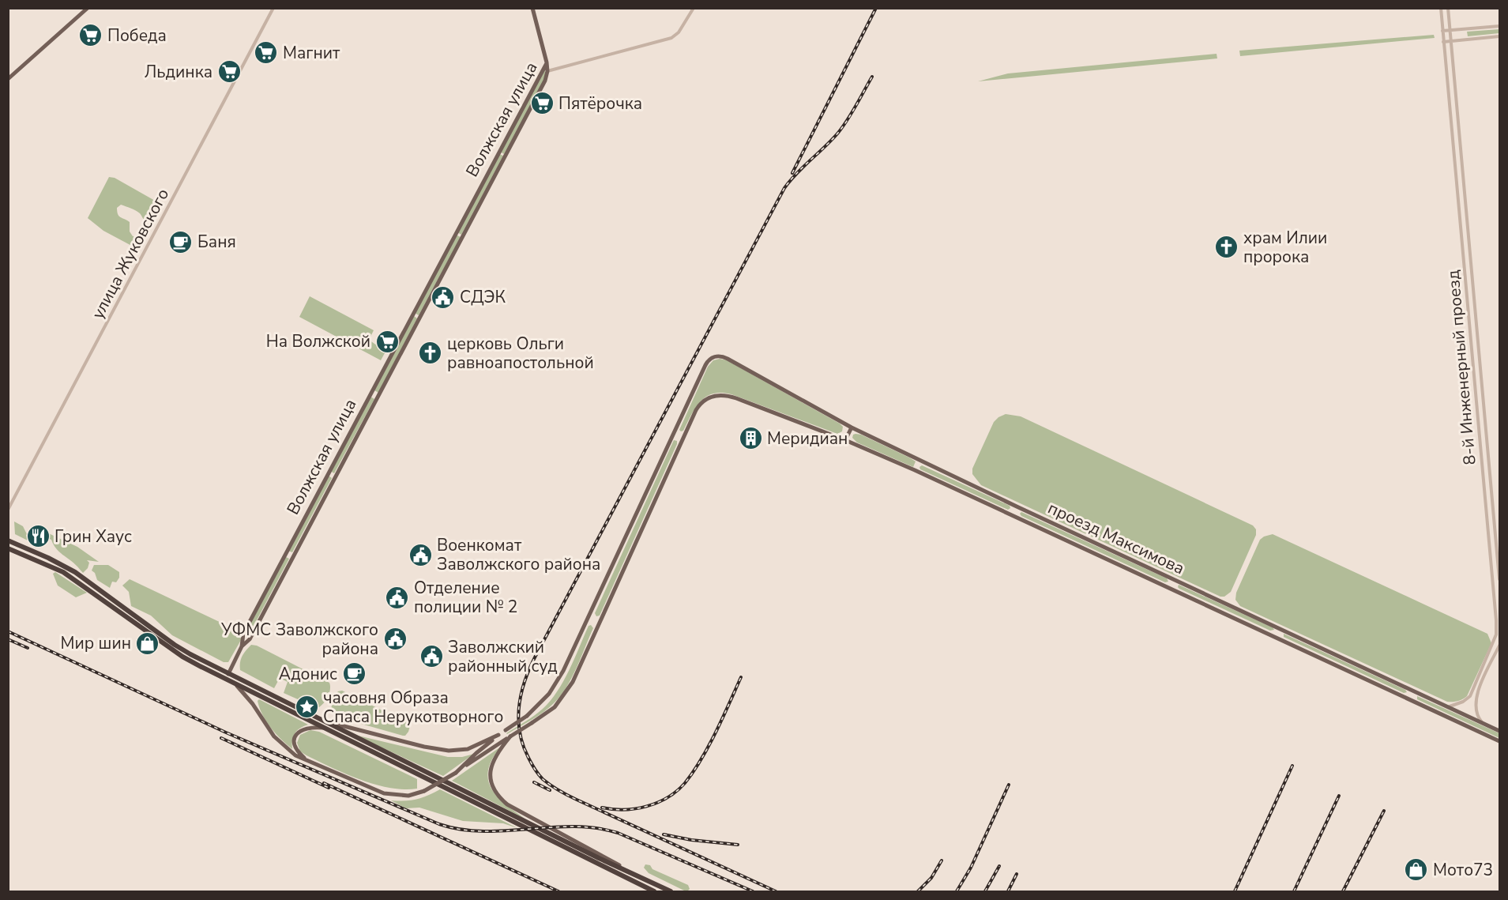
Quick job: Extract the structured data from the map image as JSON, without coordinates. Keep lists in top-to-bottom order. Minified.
{"streets":{"main road":["Волжская улица","проезд Максимова"],"street":["улица Жуковского","8-й Инженерный проезд"]},"crossings":[["8-й Инженерный проезд","проезд Максимова"]],"places":{"supermarket":["Победа","Магнит","Льдинка","Пятёрочка","На Волжской"],"cafe":["Баня","Адонис"],"church":["храм Илии пророка","церковь Ольги равноапостольной"],"public building":["СДЭК","Военкомат Заволжского района","Отделение полиции № 2","УФМС Заволжского района","Заволжский районный суд"],"building":["Меридиан"],"restaurant":["Грин Хаус"],"shop":["Мир шин","Мото73"],"place":["часовня Образа Спаса Нерукотворного"]}}
